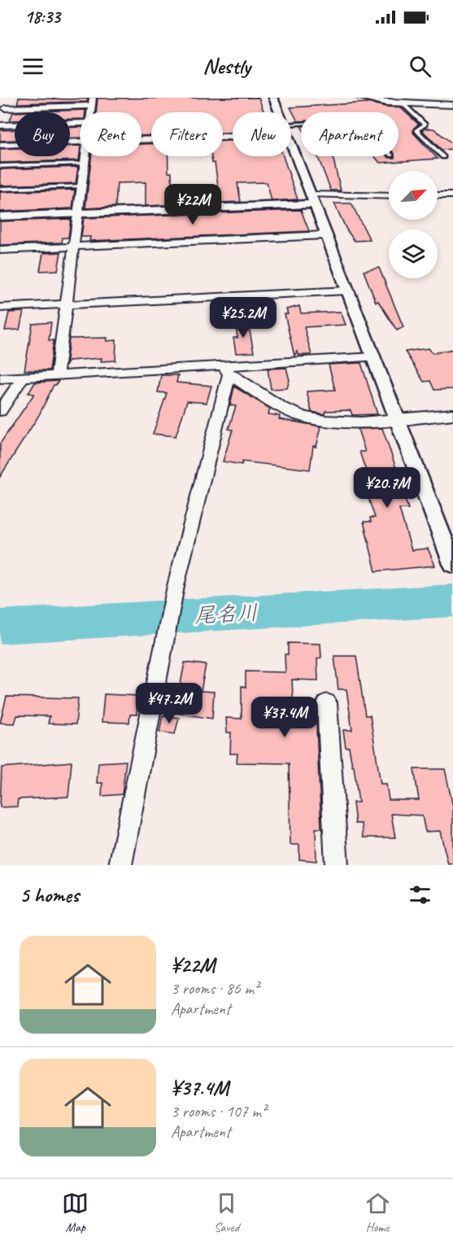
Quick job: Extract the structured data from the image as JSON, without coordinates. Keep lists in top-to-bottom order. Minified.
{"water":["尾名川"],"north":"top right","page":{"status":"18:33","header":"Nestly","chip":["Buy","Rent","Filters","New","Apartment"],"price":["¥22M","¥25.2M","¥20.7M","¥47.2M","¥37.4M"],"heading":"5 homes","list":[{"name":"¥22M","note":"3 rooms · 86 m² · Apartment"},{"name":"¥37.4M","note":"3 rooms · 107 m² · Apartment"}],"tabs":["Map","Saved","Home"]}}
